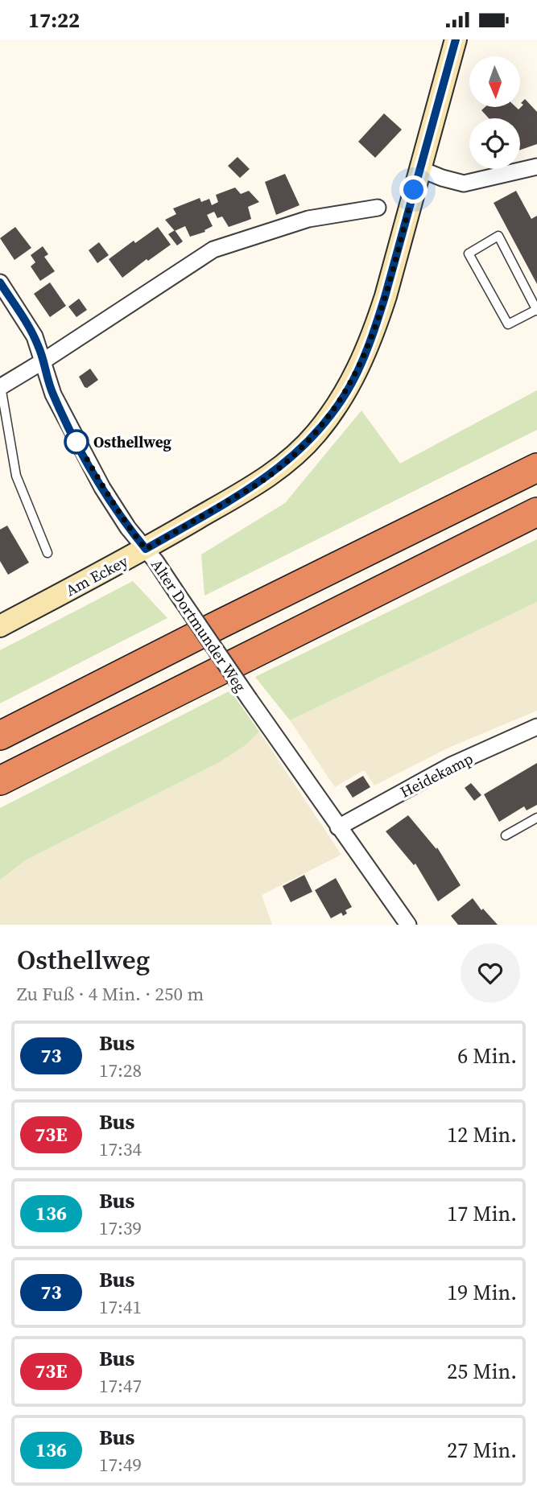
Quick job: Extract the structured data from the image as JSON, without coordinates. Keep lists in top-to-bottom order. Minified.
{"streets":{"street":["Am Eckey","Alter Dortmunder Weg","Heidekamp"]},"crossings":[["Am Eckey","Alter Dortmunder Weg"],["Alter Dortmunder Weg","Heidekamp"]],"places":["Osthellweg"],"lines":["bus line 73"],"north":"bottom","page":{"status":"17:22","heading":["Osthellweg","Zu Fuß · 4 Min. · 250 m"],"list":[{"mark":"73","name":"Bus","note":"17:28","value":"6 Min."},{"mark":"73E","name":"Bus","note":"17:34","value":"12 Min."},{"mark":"136","name":"Bus","note":"17:39","value":"17 Min."},{"mark":"73","name":"Bus","note":"17:41","value":"19 Min."},{"mark":"73E","name":"Bus","note":"17:47","value":"25 Min."},{"mark":"136","name":"Bus","note":"17:49","value":"27 Min."}]}}
